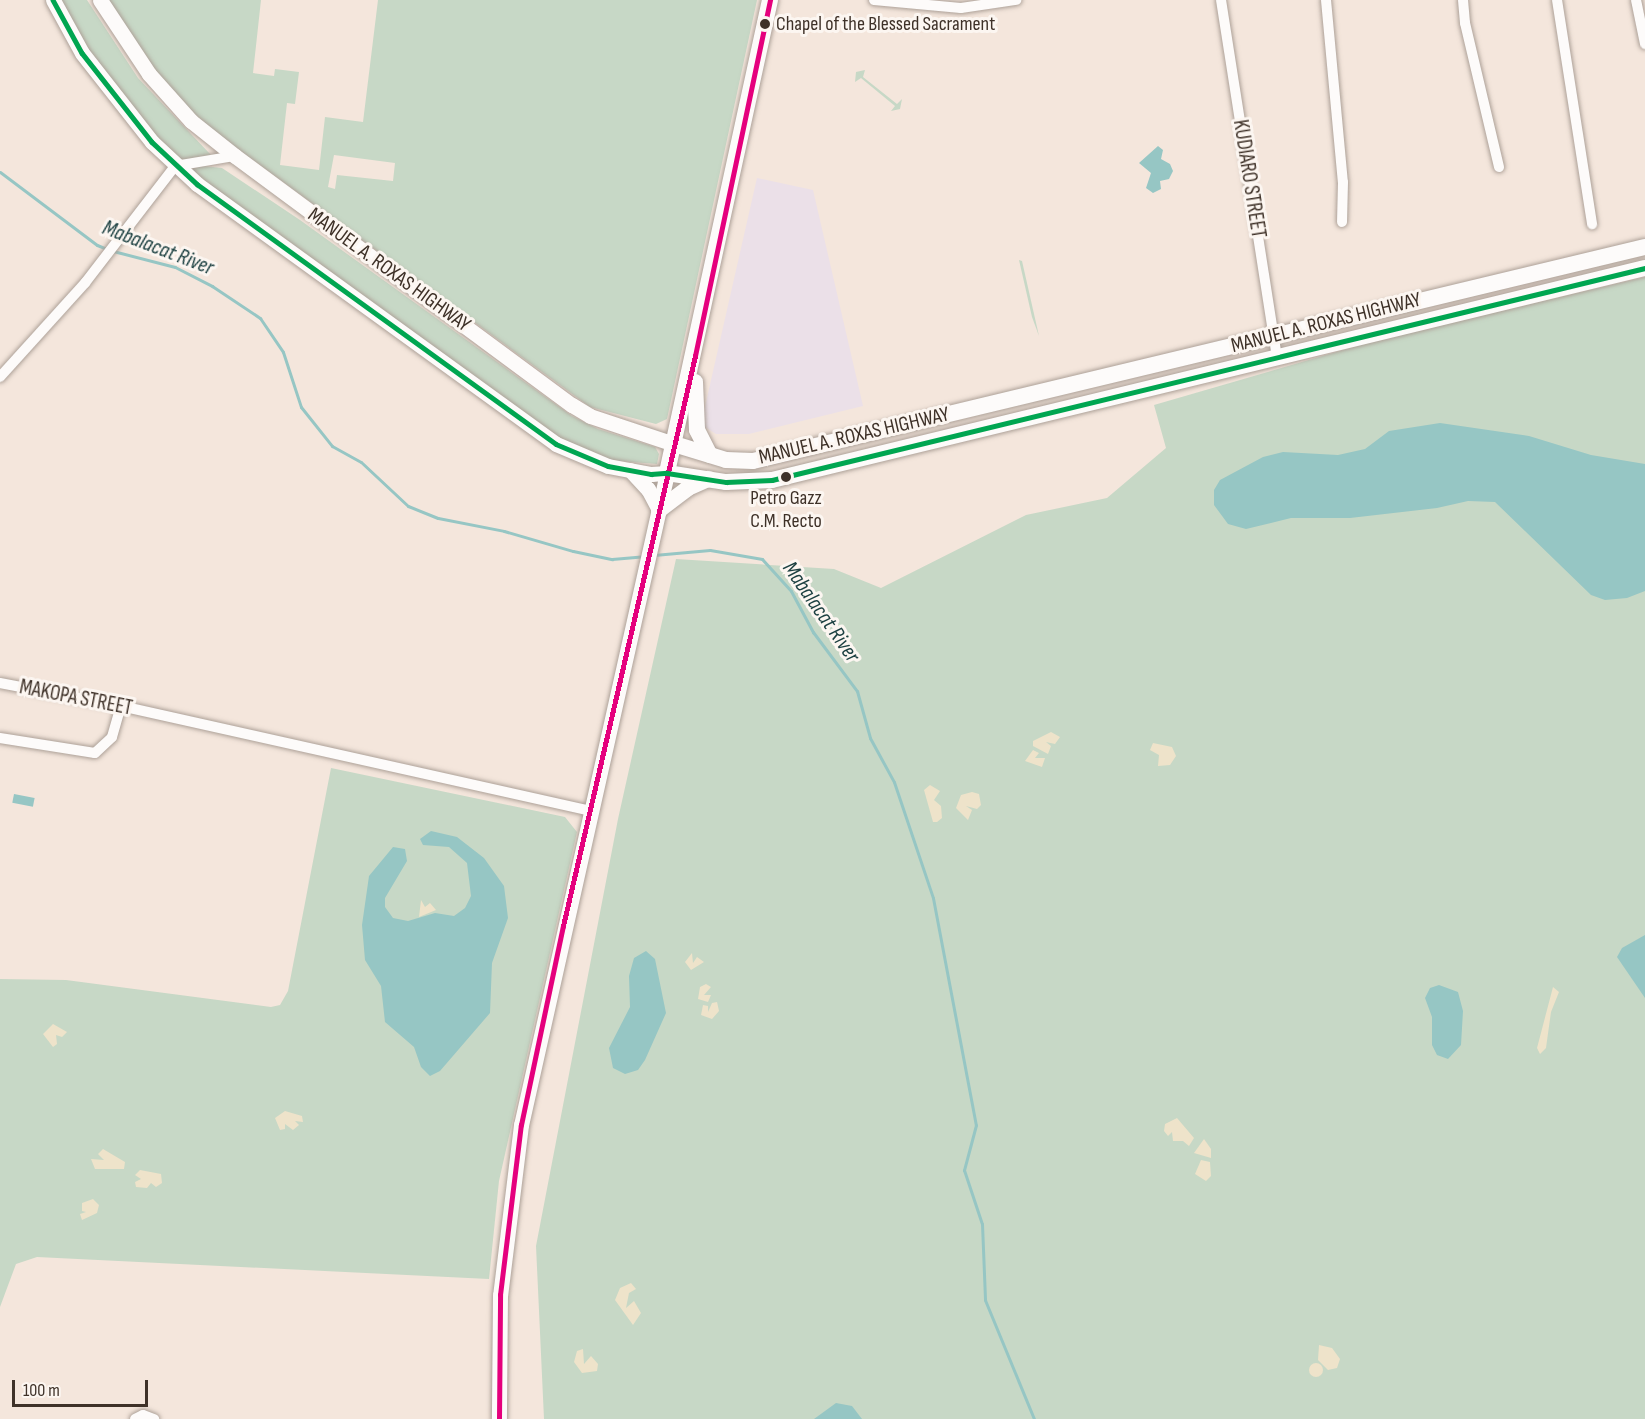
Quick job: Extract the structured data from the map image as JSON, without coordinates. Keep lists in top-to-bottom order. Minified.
{"streets":{"main road":["MANUEL A. ROXAS HIGHWAY"],"street":["KUDIARO STREET","MAKOPA STREET"]},"crossings":[["KUDIARO STREET","MANUEL A. ROXAS HIGHWAY"]],"water":["Mabalacat River"],"places":["Chapel of the Blessed Sacrament","Petro Gazz C.M. Recto"],"scale_bar":"100 m"}
